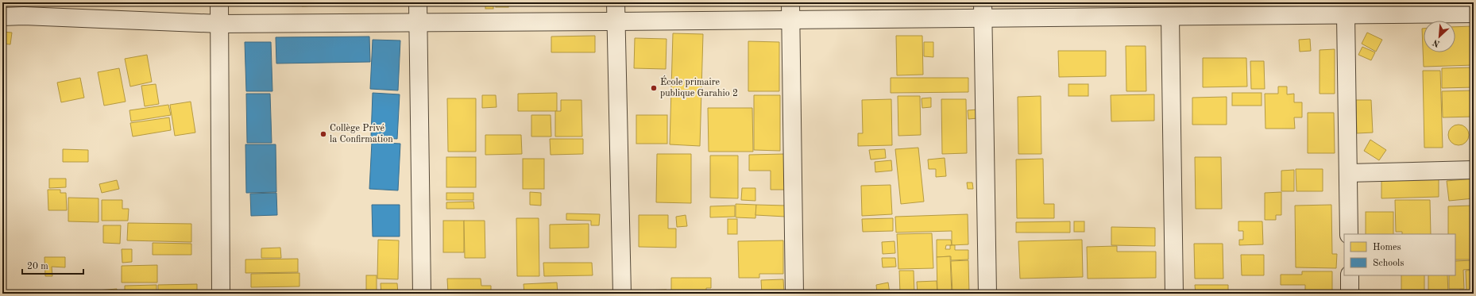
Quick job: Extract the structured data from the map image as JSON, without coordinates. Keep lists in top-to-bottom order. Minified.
{"places":["École primaire publique Garahio 2","Collège Privé la Confirmation"],"legend":["Homes","Schools"],"scale_bar":"20 m","north":"bottom left"}
